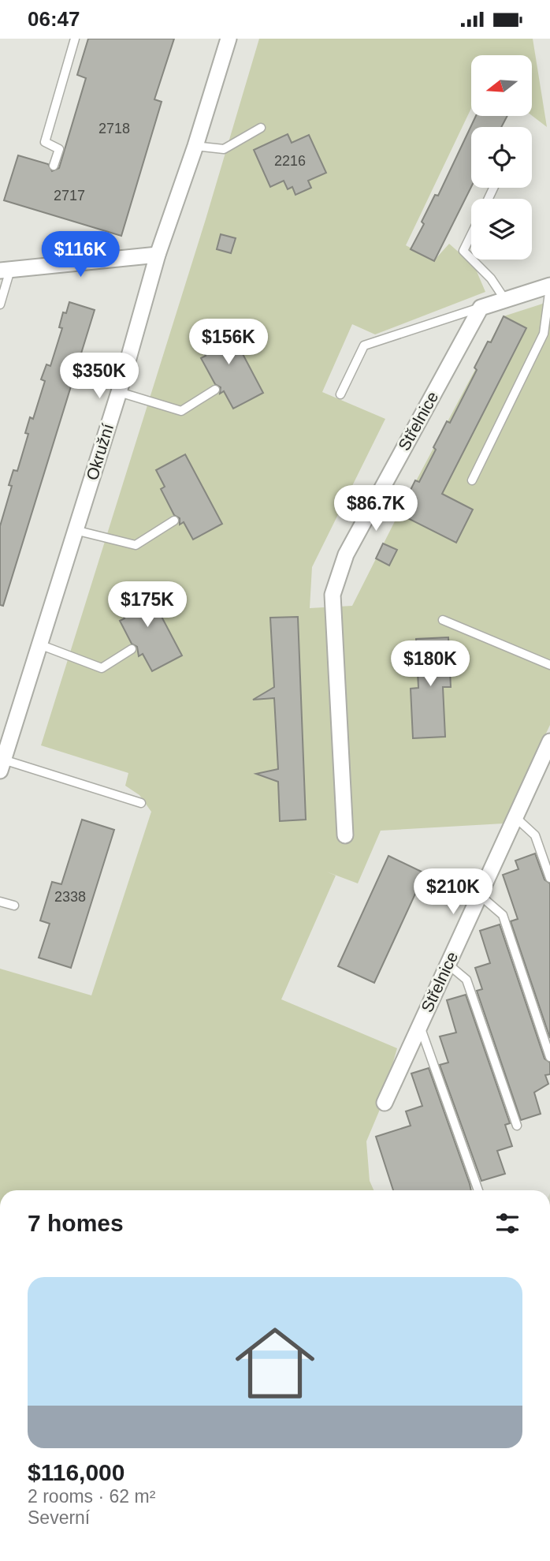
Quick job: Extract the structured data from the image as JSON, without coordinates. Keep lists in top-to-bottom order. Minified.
{"streets":{"street":["Střelnice","Okružní"]},"house_numbers":["2718","2216","2717","2338"],"north":"left","page":{"status":"06:47","price":["$116K","$156K","$350K","$86.7K","$175K","$180K","$210K"],"heading":"7 homes","list":[{"name":"$116,000","note":"2 rooms · 62 m² · Severní"}]}}
